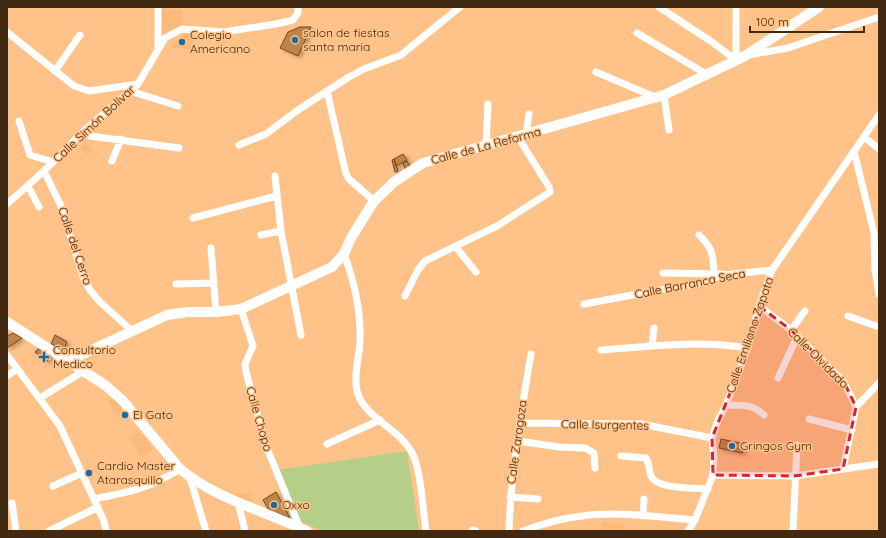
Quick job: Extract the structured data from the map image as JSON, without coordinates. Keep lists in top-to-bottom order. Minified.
{"streets":{"street":["Calle Simón Bolívar","Calle de La Reforma","Calle del Cerro","Calle Barranca Seca","Calle Emiliano Zapata","Calle Olvidado","Calle Chopo","Calle Isurgentes","Calle Zaragoza"]},"crossings":[["Calle Simón Bolívar","Calle del Cerro"],["Calle de La Reforma","Calle del Cerro"],["Calle de La Reforma","Calle Chopo"],["Calle Barranca Seca","Calle Emiliano Zapata"],["Calle Emiliano Zapata","Calle Olvidado"],["Calle Emiliano Zapata","Calle Isurgentes"],["Calle Isurgentes","Calle Zaragoza"]],"places":{"other":["salon de fiestas santa maria","Colegio Americano","El Gato","Gringos Gym","Cardio Master Atarasquillo","Oxxo"],"health":["Consultorio Medico"]},"scale_bar":"100 m"}
